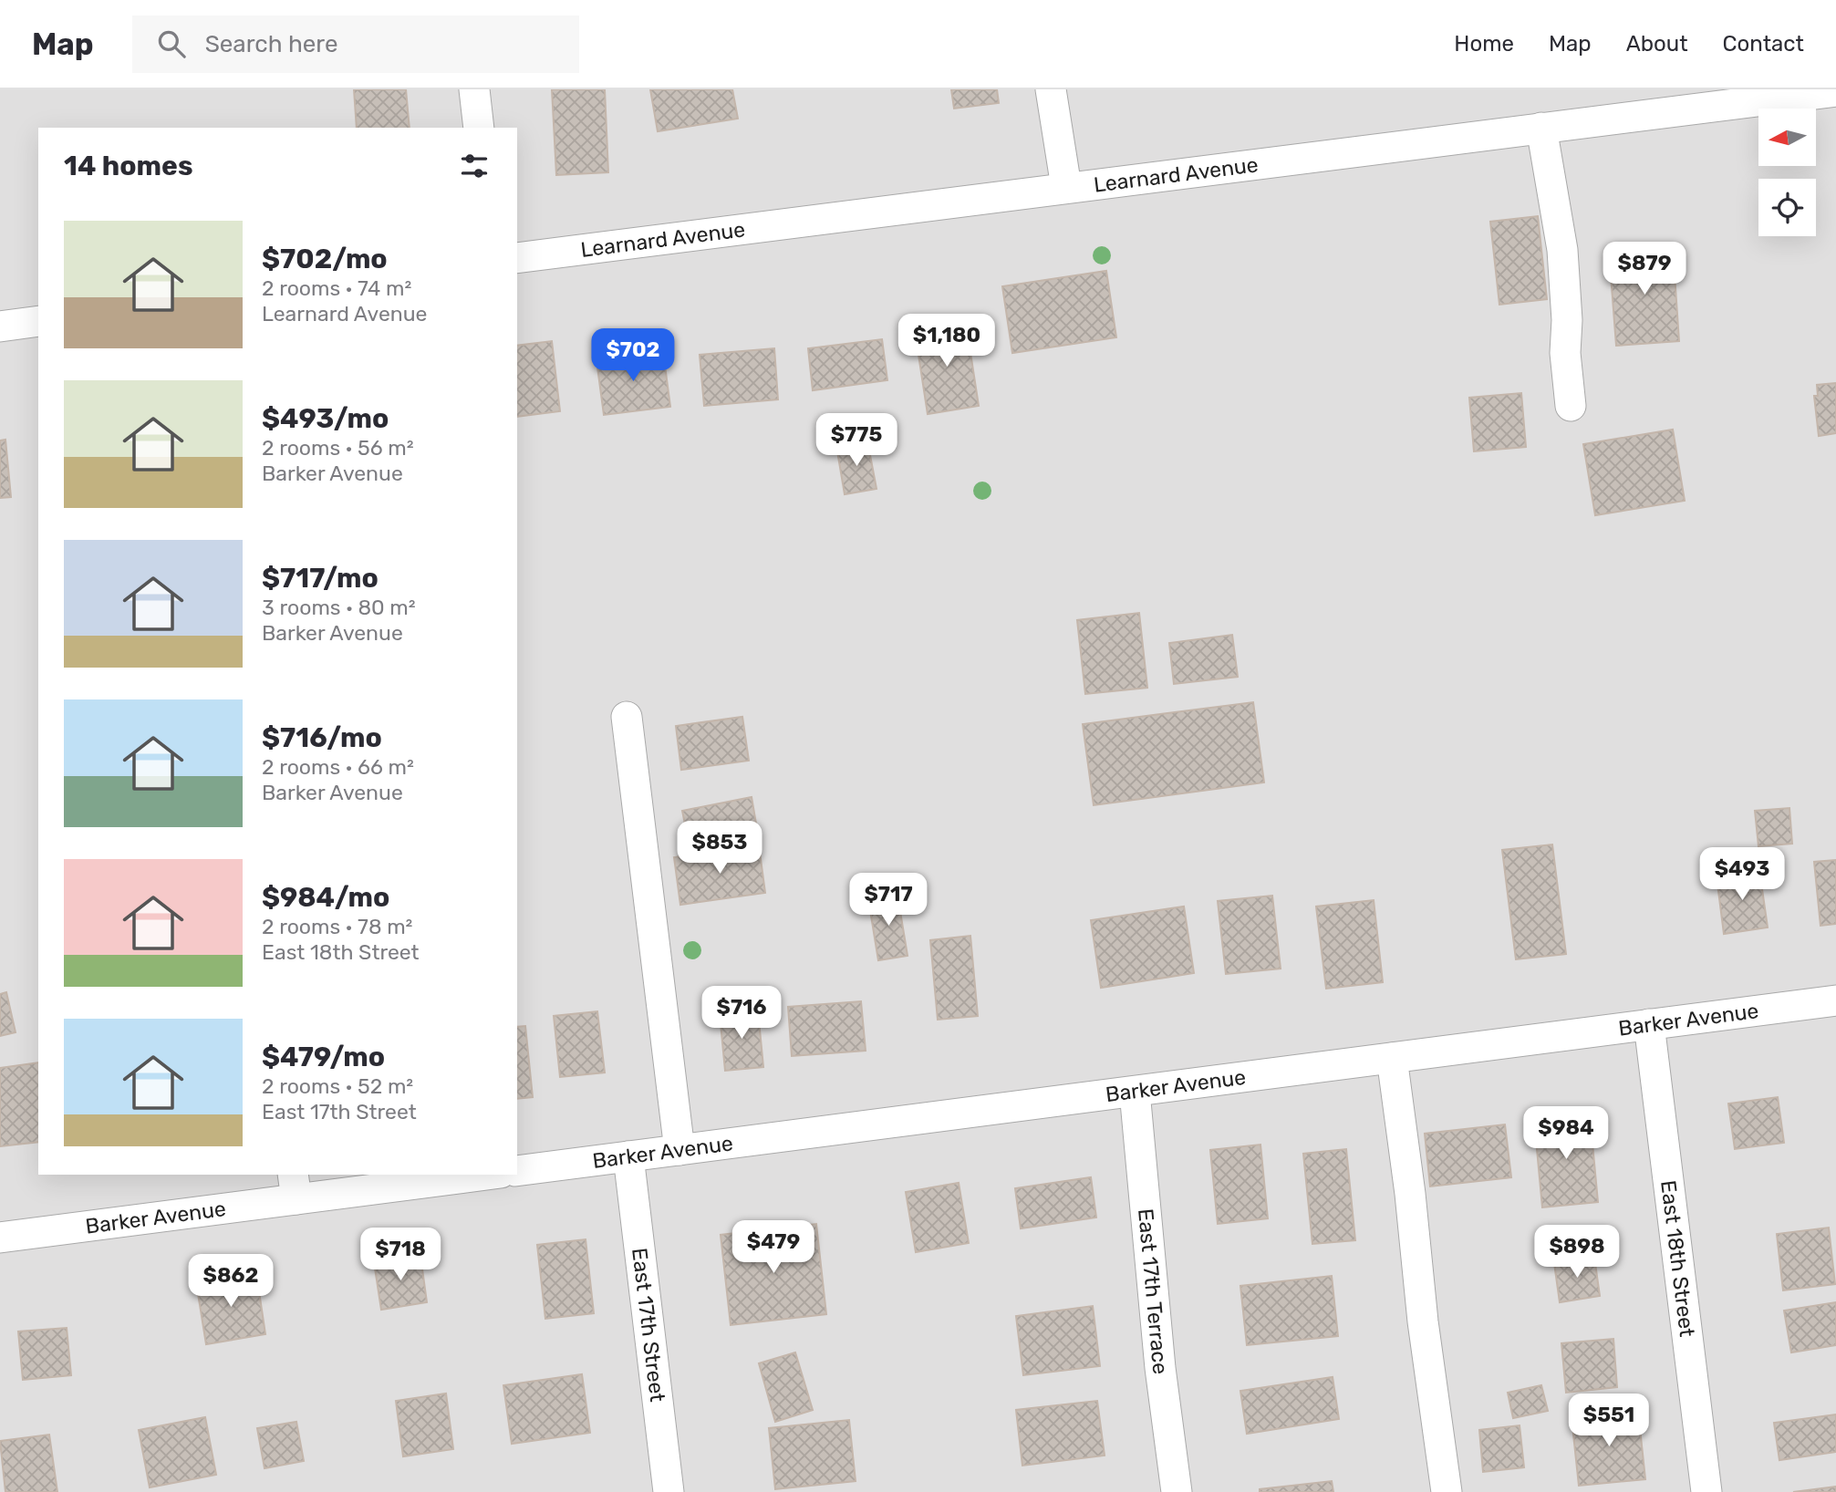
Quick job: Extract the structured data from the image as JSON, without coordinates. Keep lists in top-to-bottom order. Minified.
{"streets":{"street":["Learnard Avenue","Barker Avenue","East 18th Street","East 17th Terrace","East 17th Street"]},"crossings":[["Barker Avenue","East 18th Street"],["Barker Avenue","East 17th Terrace"],["Barker Avenue","East 17th Street"]],"north":"left","page":{"header":"Map","search":"Search here","nav":["Home","Map","About","Contact"],"heading":"14 homes","list":[{"name":"$702/mo","note":"2 rooms · 74 m² · Learnard Avenue"},{"name":"$493/mo","note":"2 rooms · 56 m² · Barker Avenue"},{"name":"$717/mo","note":"3 rooms · 80 m² · Barker Avenue"},{"name":"$716/mo","note":"2 rooms · 66 m² · Barker Avenue"},{"name":"$984/mo","note":"2 rooms · 78 m² · East 18th Street"},{"name":"$479/mo","note":"2 rooms · 52 m² · East 17th Street"}],"price":["$879","$1,180","$702","$775","$853","$493","$717","$716","$984","$479","$898","$718","$862","$551"]}}
